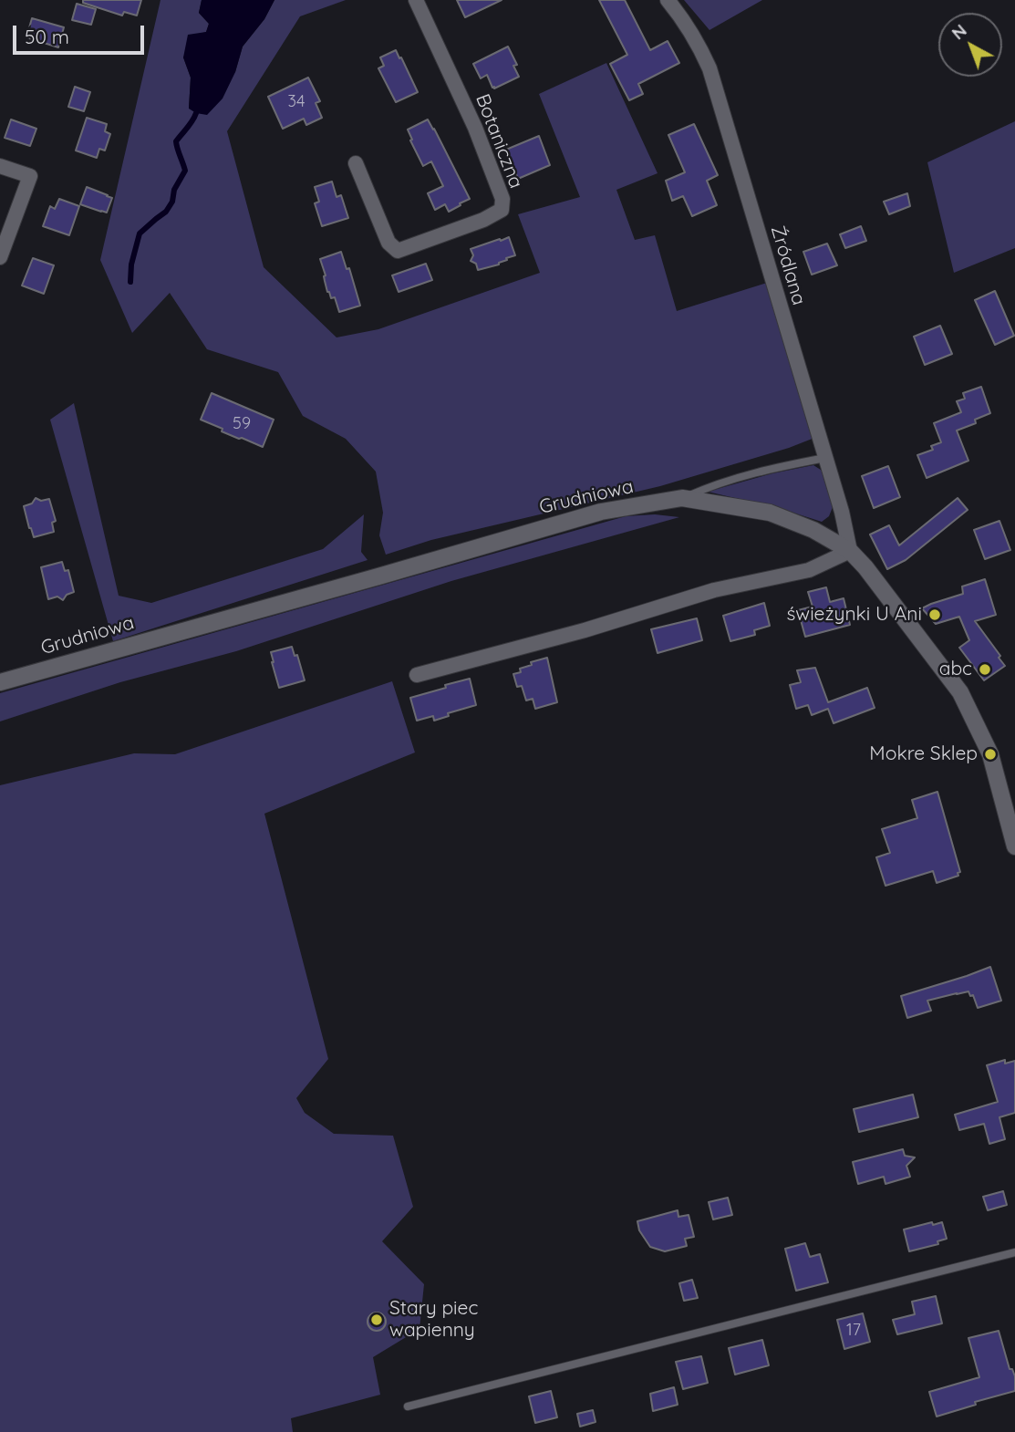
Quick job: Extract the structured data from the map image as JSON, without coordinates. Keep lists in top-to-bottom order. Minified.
{"streets":{"street":["Botaniczna","Źródlana","Grudniowa"]},"crossings":[["Źródlana","Grudniowa"]],"places":["świeżynki U Ani","abc","Mokre Sklep","Stary piec wapienny"],"house_numbers":["34","59","17"],"scale_bar":"50 m","north":"top left"}
